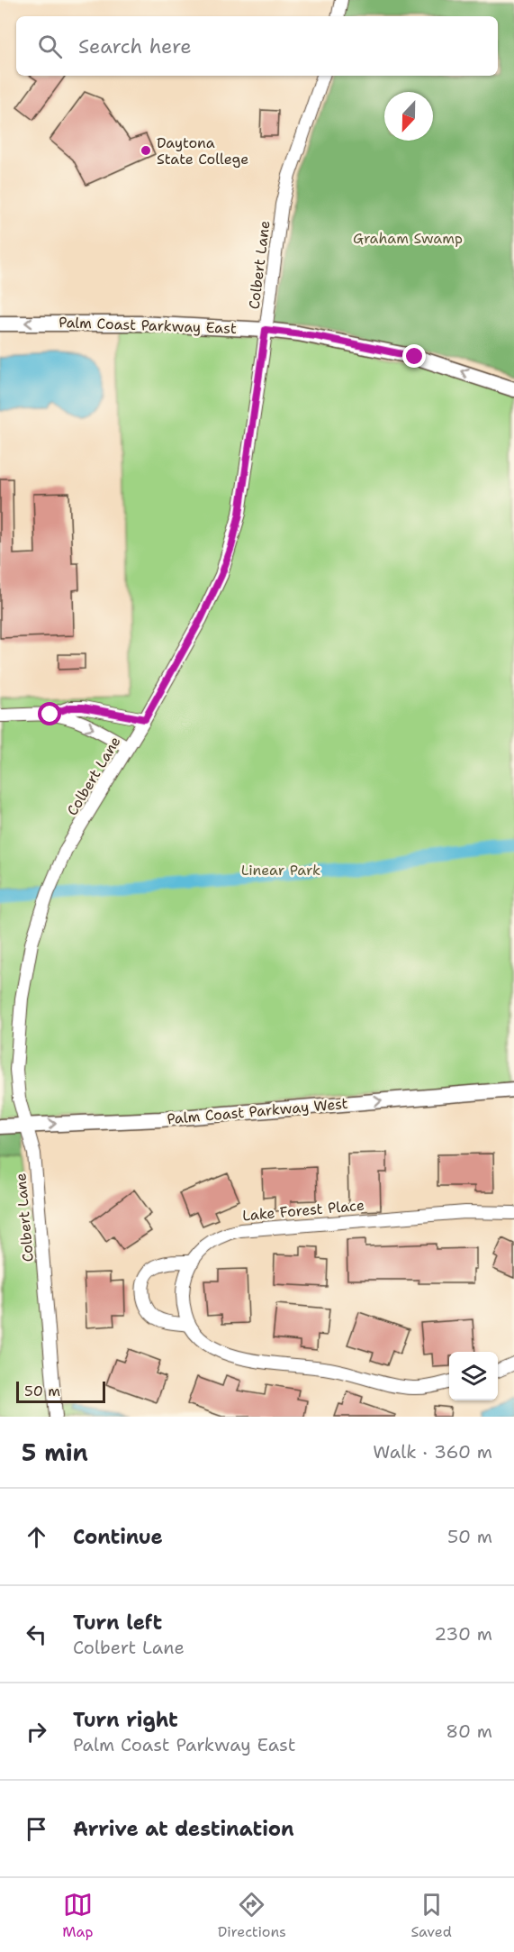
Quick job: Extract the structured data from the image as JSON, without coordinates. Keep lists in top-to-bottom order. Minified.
{"streets":{"main road":["Palm Coast Parkway East","Palm Coast Parkway West"],"street":["Colbert Lane","Lake Forest Place"]},"crossings":[["Colbert Lane","Palm Coast Parkway East"],["Colbert Lane","Palm Coast Parkway West"]],"one_way":["Palm Coast Parkway East","Palm Coast Parkway West"],"parks":["Graham Swamp","Linear Park"],"places":["Daytona State College"],"scale_bar":"50 m","north":"bottom","page":{"search":"Search here","scale":"50 m","heading":["5 min","Walk · 360 m"],"list":[["Continue","50 m"],["Turn left","Colbert Lane","230 m"],["Turn right","Palm Coast Parkway East","80 m"],"Arrive at destination"],"nav":["Map","Directions","Saved"]}}
